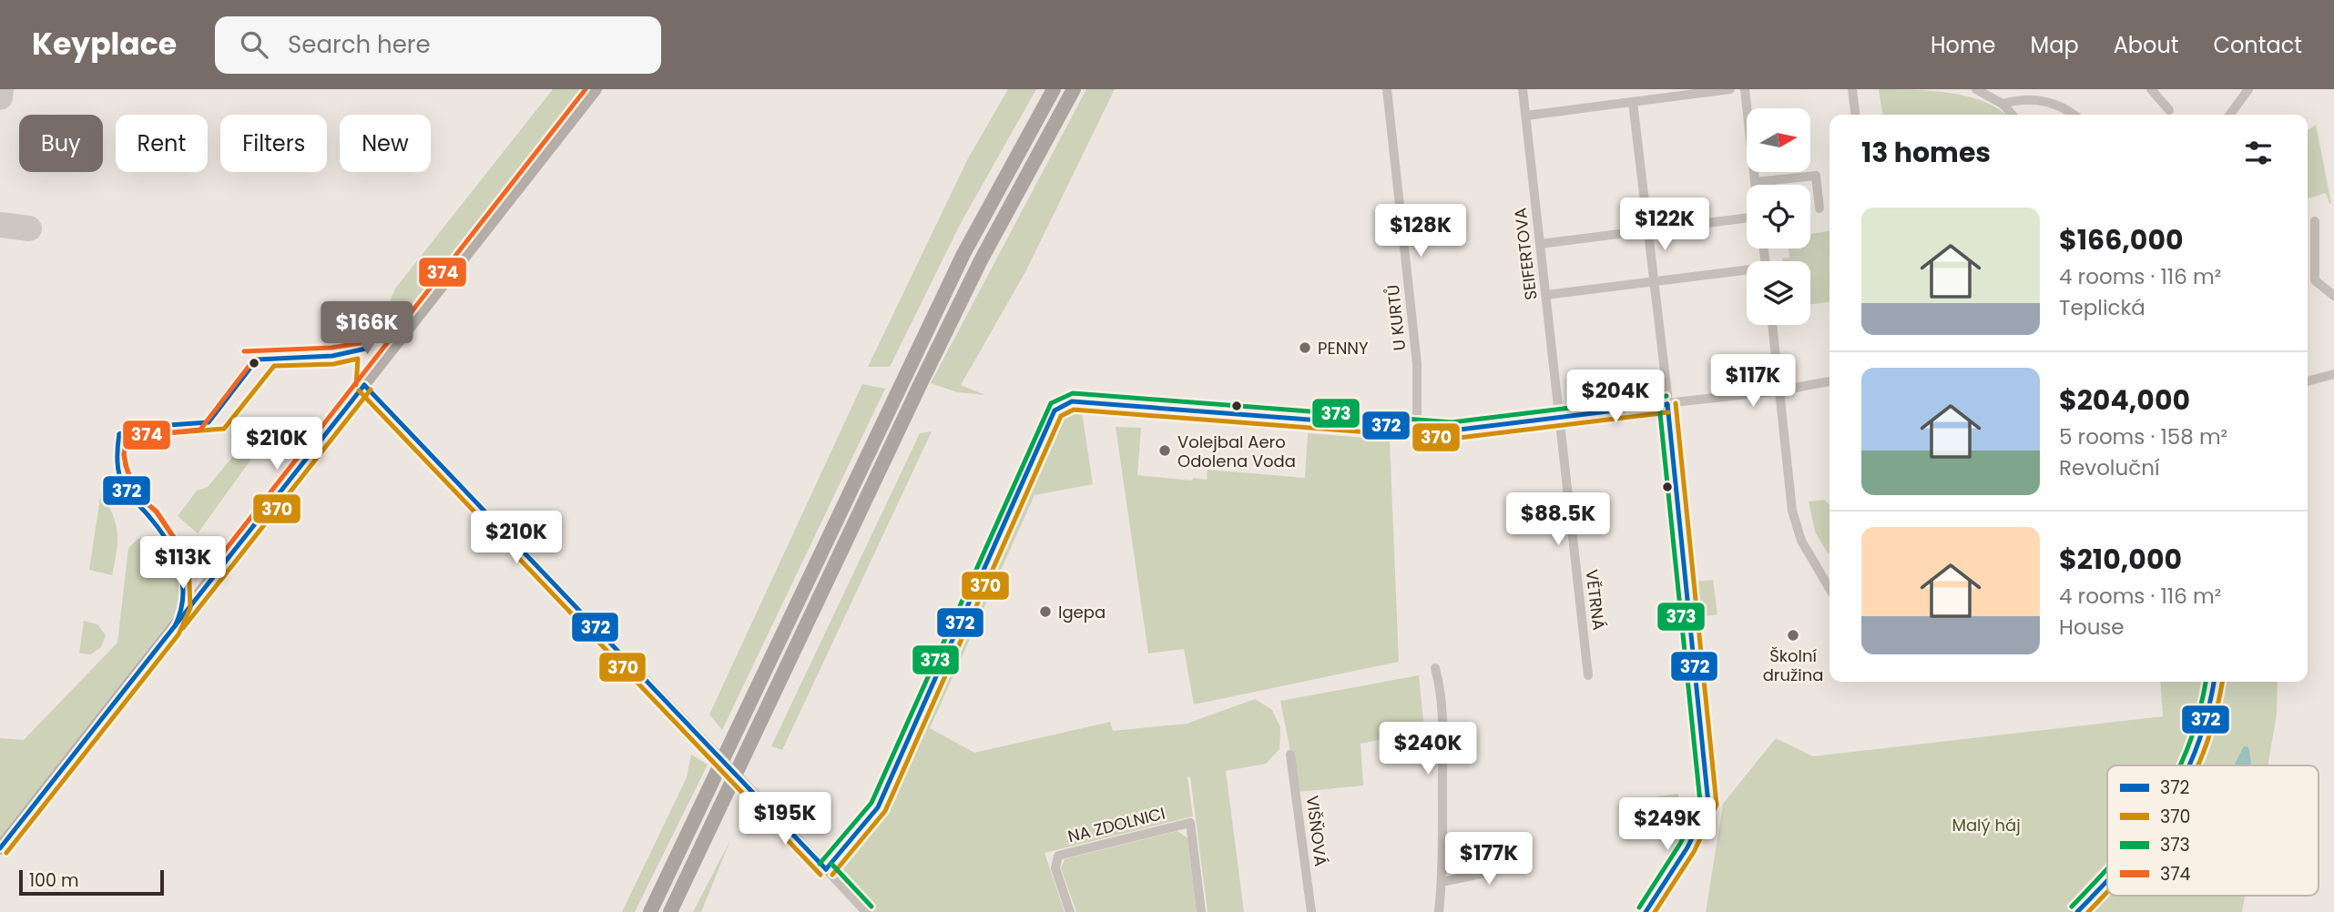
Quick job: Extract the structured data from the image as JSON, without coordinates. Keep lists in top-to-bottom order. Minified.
{"streets":{"street":["SEIFERTOVA","U KURTŮ","VĚTRNÁ","NA ZDOLNICI","VIŠŇOVÁ"]},"crossings":[["SEIFERTOVA","VĚTRNÁ"]],"parks":["Malý háj"],"places":["PENNY","Volejbal Aero Odolena Voda","Igepa","Školní družina"],"lines":["transit line 374","transit line 372","transit line 370","transit line 373"],"legend":["372","370","373","374"],"scale_bar":"100 m","north":"right","page":{"header":"Keyplace","search":"Search here","nav":["Home","Map","About","Contact"],"chip":["Buy","Rent","Filters","New"],"heading":"13 homes","list":[{"name":"$166,000","note":"4 rooms · 116 m² · Teplická"},{"name":"$204,000","note":"5 rooms · 158 m² · Revoluční"},{"name":"$210,000","note":"4 rooms · 116 m² · House"}],"price":["$122K","$128K","$166K","$117K","$204K","$210K","$88.5K","$210K","$113K","$240K","$195K","$249K","$177K"],"scale":"100 m"}}
